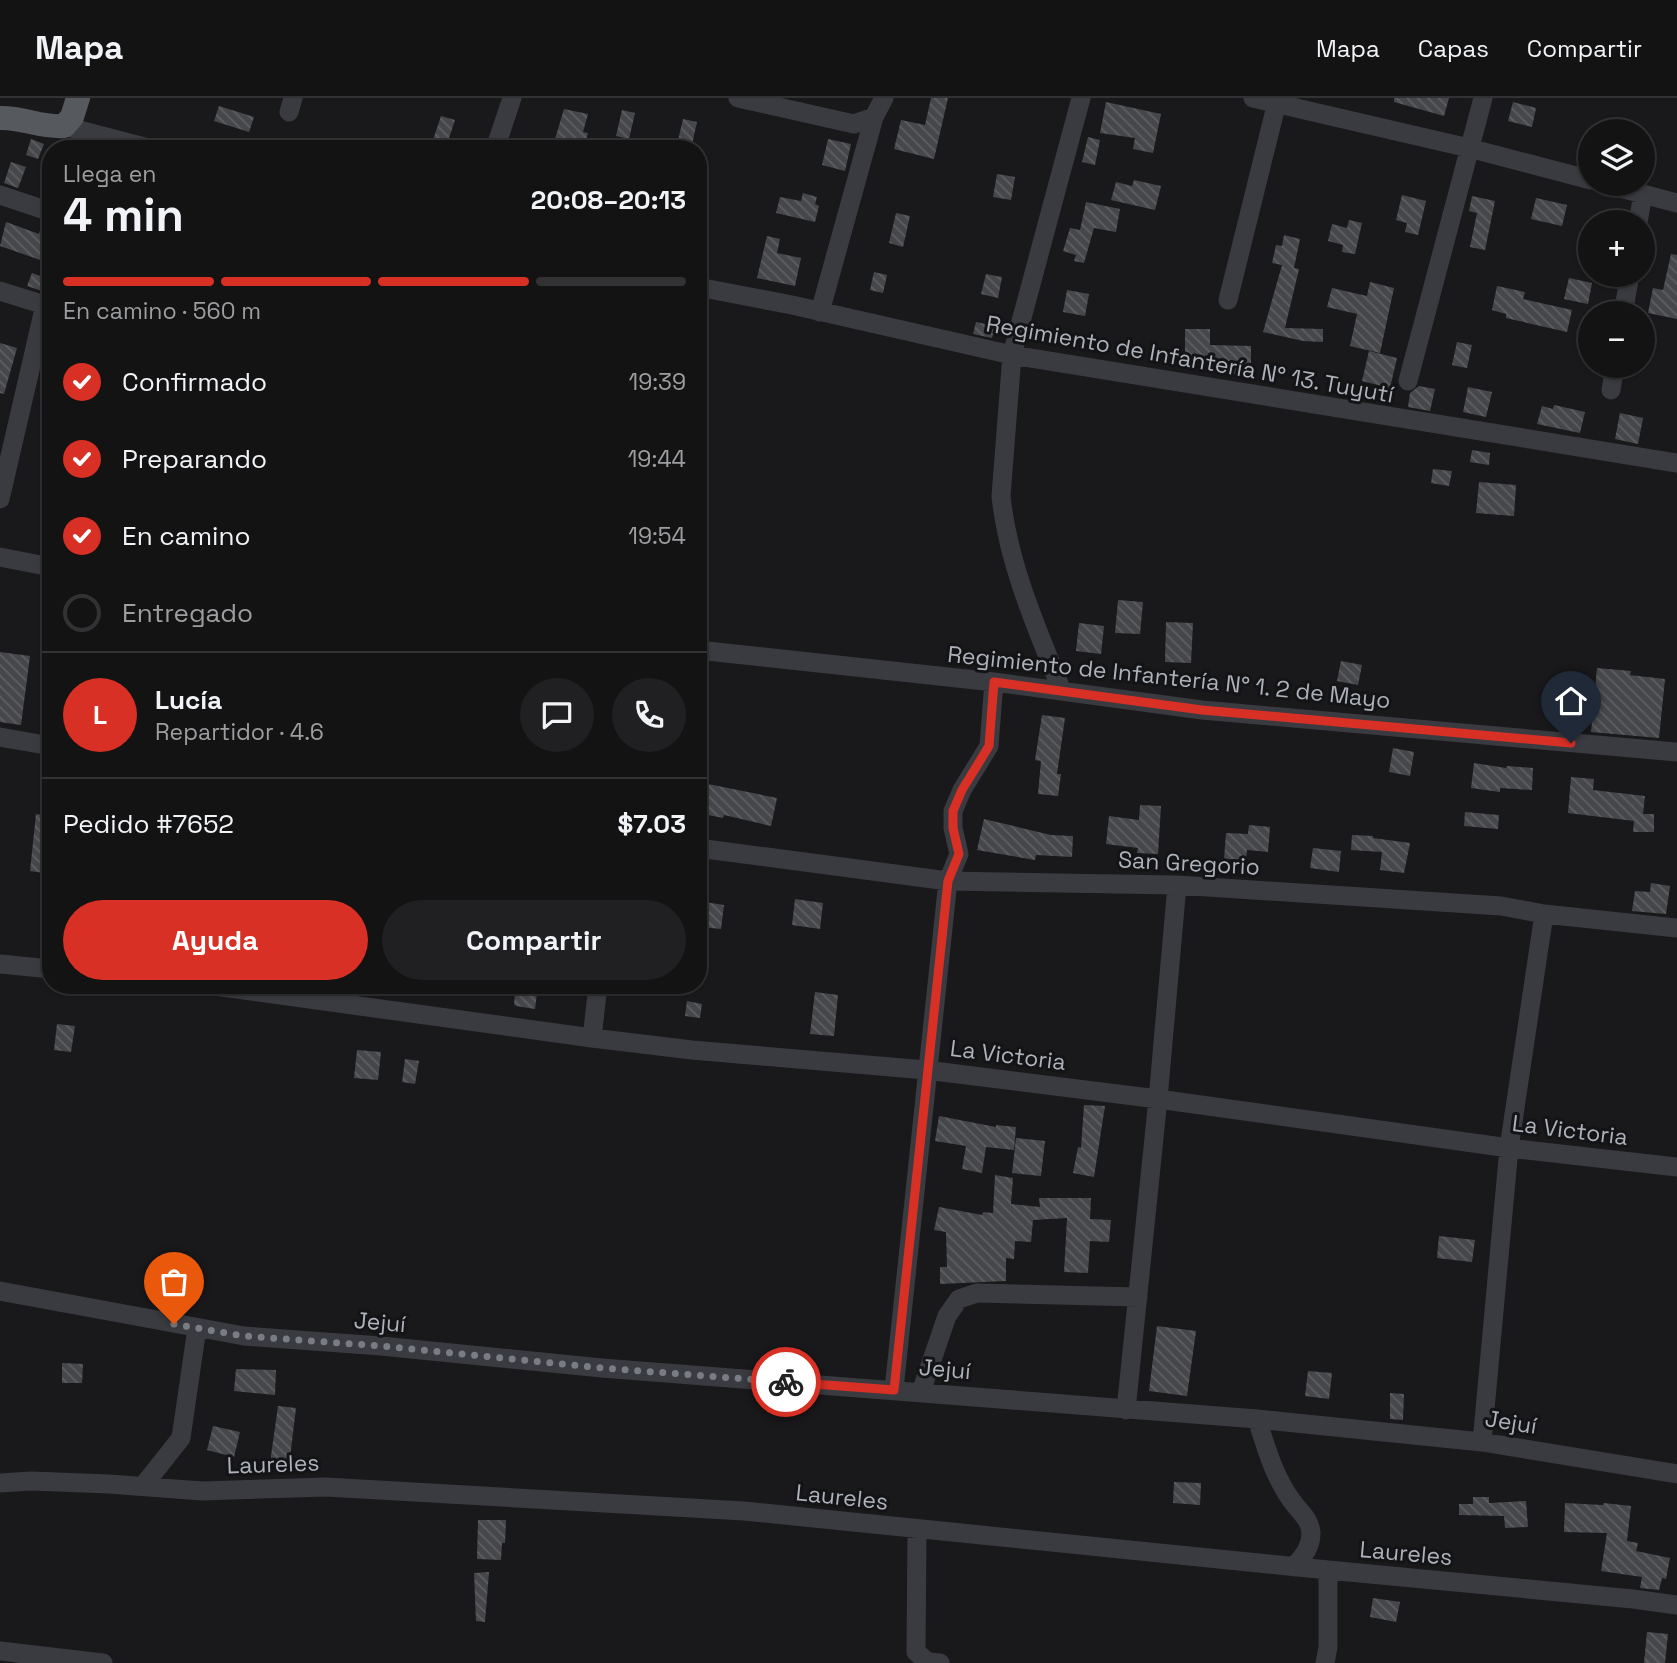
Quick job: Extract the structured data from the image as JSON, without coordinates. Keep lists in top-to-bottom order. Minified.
{"streets":{"street":["Regimiento de Infantería N° 13. Tuyutí","Regimiento de Infantería N° 1. 2 de Mayo","San Gregorio","La Victoria","Jejuí","Laureles"]},"page":{"header":"Mapa","nav":["Mapa","Capas","Compartir"],"map_buttons":["+","−"],"heading":["4 min","Llega en","20:08–20:13"],"panel":["Lucía","Repartidor · 4.6","Pedido #7652","$7.03"],"bar":"En camino · 560 m","list":[["Confirmado","19:39"],["Preparando","19:44"],["En camino","19:54"],"Entregado"],"round":"L","buttons":["Ayuda","Compartir"]}}
